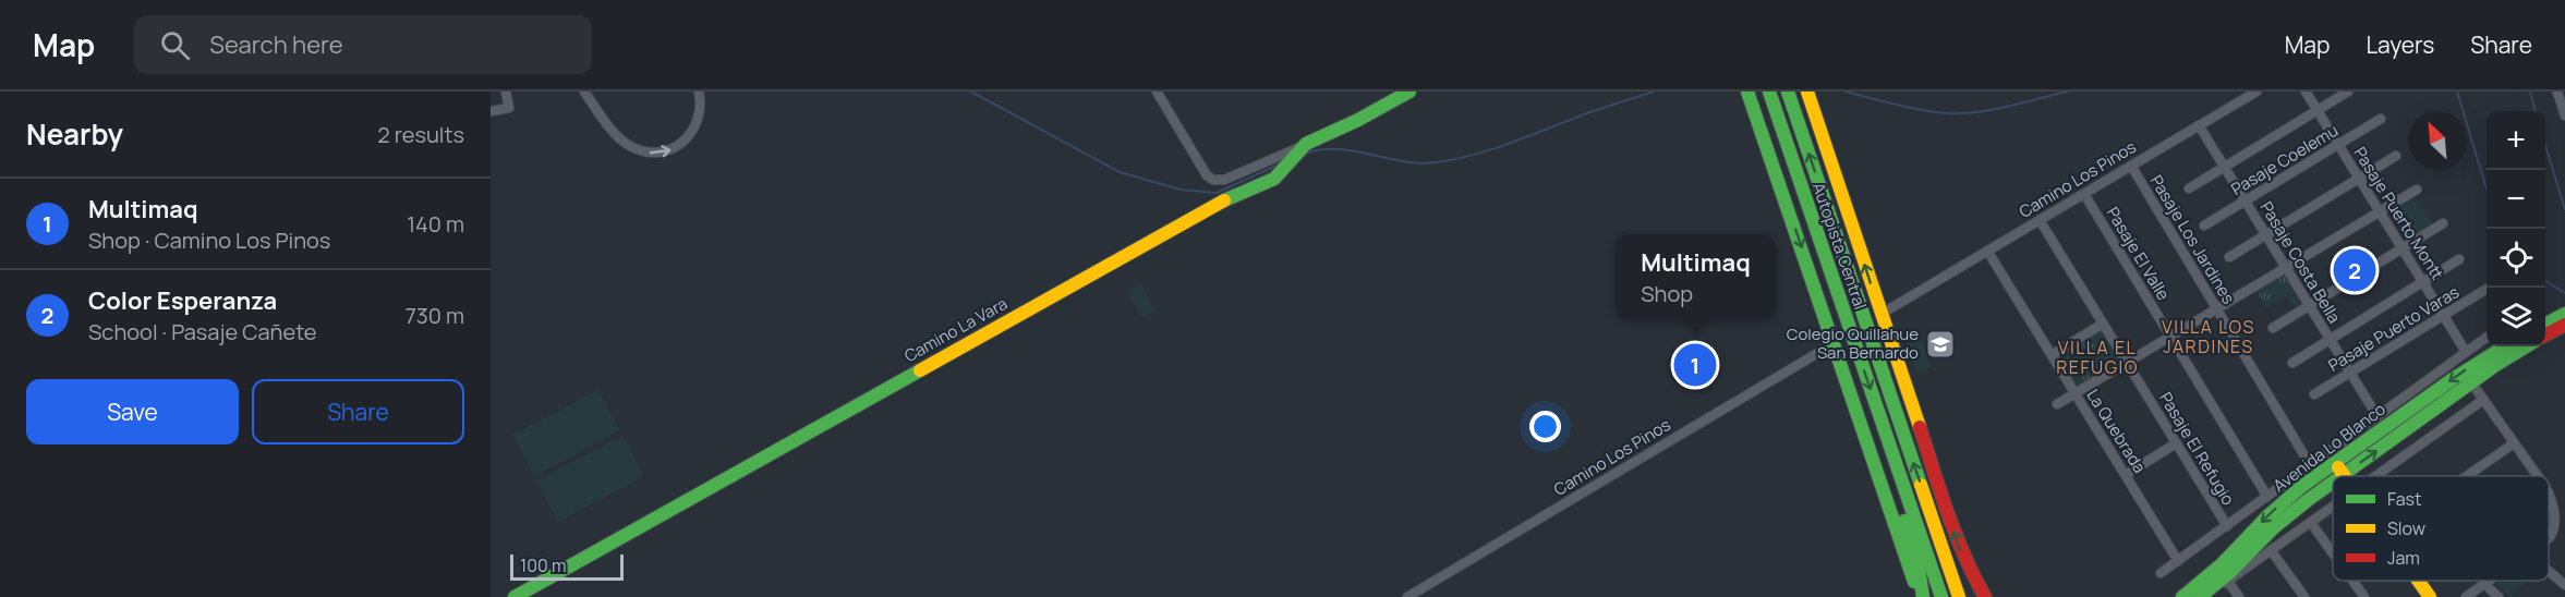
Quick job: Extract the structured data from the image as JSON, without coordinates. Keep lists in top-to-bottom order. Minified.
{"streets":{"main road":["Autopista Central","Camino La Vara","Avenida Lo Blanco"],"street":["Pasaje Coelemu","Camino Los Pinos","Pasaje Puerto Montt","Pasaje Los Jardines","Pasaje El Valle","Pasaje Costa Bella","Pasaje Puerto Varas","La Quebrada","Pasaje El Refugio"]},"crossings":[["Pasaje Coelemu","Pasaje Puerto Montt"],["Pasaje Coelemu","Pasaje Costa Bella"],["Camino Los Pinos","Pasaje Los Jardines"],["Camino Los Pinos","Pasaje El Valle"],["Camino Los Pinos","Pasaje Costa Bella"],["Camino Los Pinos","La Quebrada"],["Camino Los Pinos","Pasaje El Refugio"],["Pasaje Puerto Montt","Pasaje Puerto Varas"],["Pasaje Puerto Montt","Avenida Lo Blanco"],["Pasaje Los Jardines","Avenida Lo Blanco"],["Pasaje El Valle","Avenida Lo Blanco"],["Pasaje Costa Bella","Pasaje Puerto Varas"],["Pasaje Costa Bella","Avenida Lo Blanco"],["La Quebrada","Avenida Lo Blanco"],["Avenida Lo Blanco","Pasaje El Refugio"]],"districts":["VILLA LOS JARDINES","VILLA EL REFUGIO"],"places":{"school or university":["Colegio Quillahue San Bernardo"]},"legend":["Fast","Slow","Jam"],"scale_bar":"100 m","north":"top left","page":{"header":"Map","search":"Search here","nav":["Map","Layers","Share"],"heading":["Nearby","2 results"],"map_buttons":["+","−"],"list":[{"mark":"1","name":"Multimaq","note":"Shop · Camino Los Pinos","value":"140 m"},{"mark":"2","name":"Color Esperanza","note":"School · Pasaje Cañete","value":"730 m"}],"popup":["Multimaq","Shop"],"pins":["2","1"],"buttons":["Save","Share"],"scale":"100 m"}}
